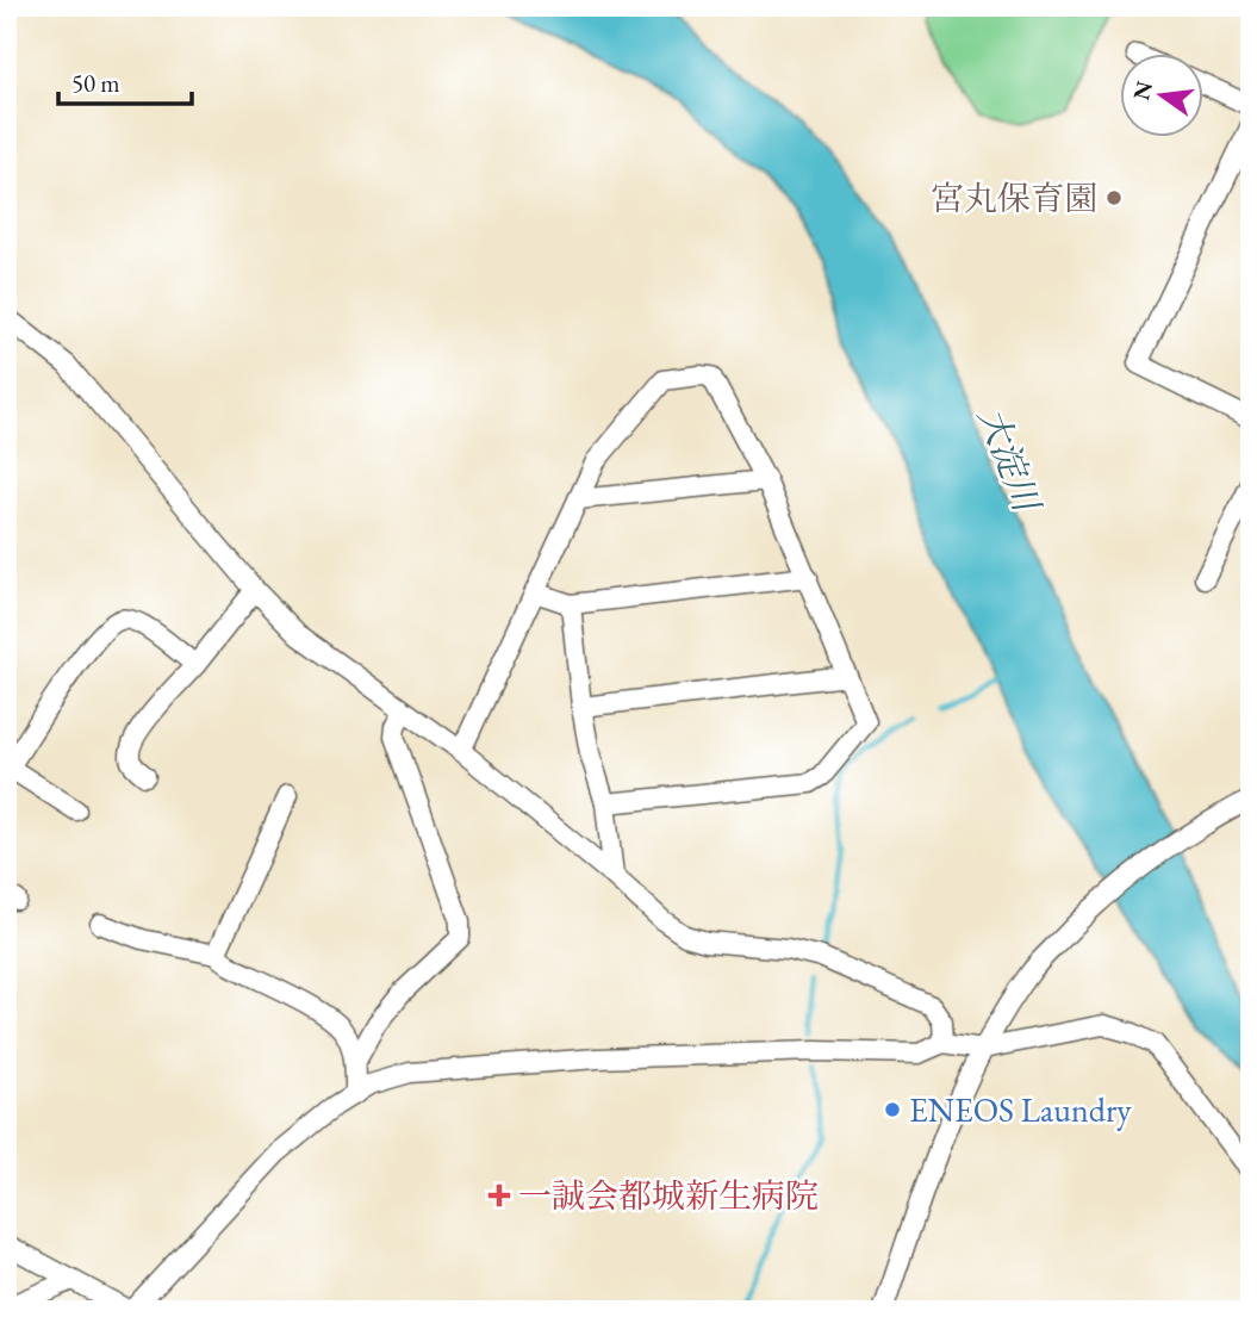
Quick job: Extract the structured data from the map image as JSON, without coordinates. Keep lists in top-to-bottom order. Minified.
{"water":["大淀川"],"places":{"other":["宮丸保育園","ENEOS Laundry"],"health":["一誠会都城新生病院"]},"scale_bar":"50 m","north":"left"}
